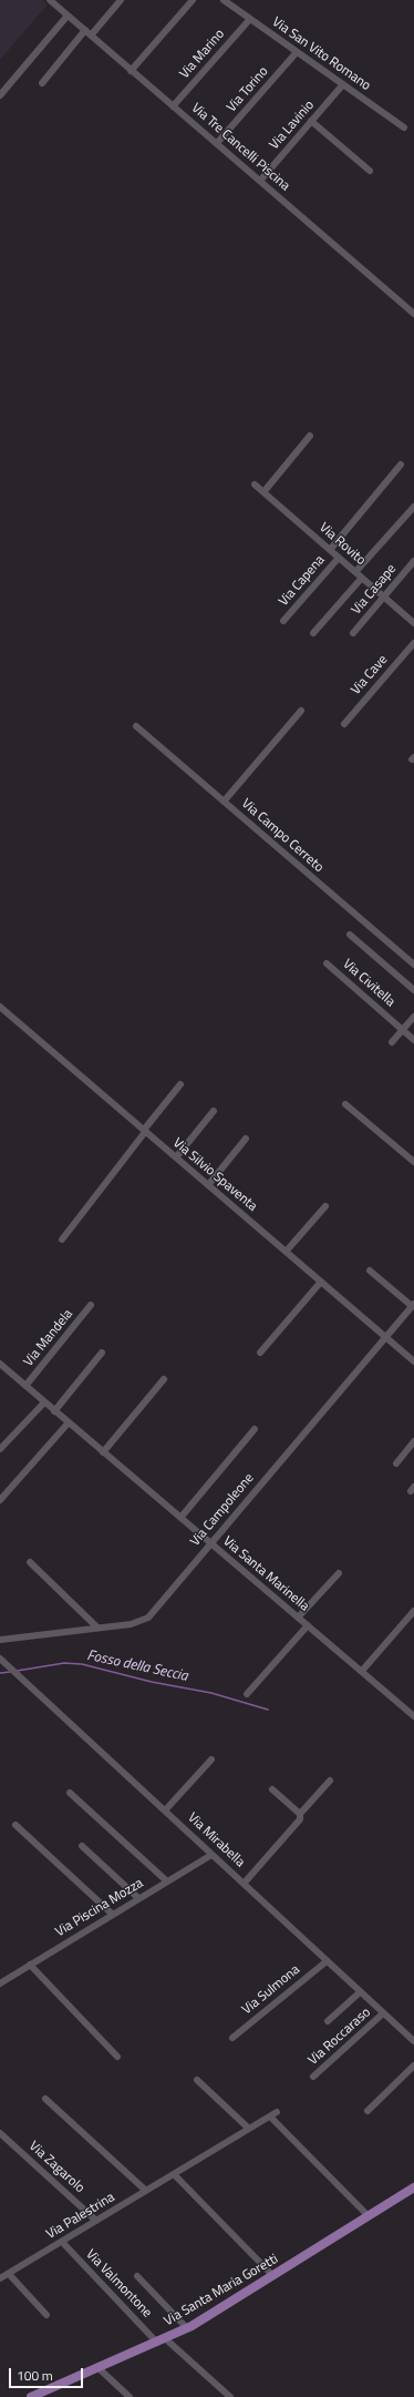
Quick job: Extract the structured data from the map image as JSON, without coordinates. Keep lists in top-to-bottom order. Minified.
{"streets":{"main road":["Via Santa Maria Goretti"],"street":["Via Marino","Via San Vito Romano","Via Torino","Via Lavinio","Via Tre Cancelli Piscina","Via Rovito","Via Capena","Via Casape","Via Cave","Via Campo Cerreto","Via Civitella","Via Silvio Spaventa","Via Mandela","Via Campoleone","Via Santa Marinella","Via Mirabella","Via Piscina Mozza","Via Sulmona","Via Roccaraso","Via Zagarolo","Via Palestrina","Via Valmontone"]},"crossings":[["Via Marino","Via San Vito Romano"],["Via Marino","Via Tre Cancelli Piscina"],["Via San Vito Romano","Via Torino"],["Via San Vito Romano","Via Lavinio"],["Via Torino","Via Tre Cancelli Piscina"],["Via Lavinio","Via Tre Cancelli Piscina"],["Via Rovito","Via Capena"],["Via Rovito","Via Casape"],["Via Silvio Spaventa","Via Campoleone"],["Via Mandela","Via Santa Marinella"],["Via Campoleone","Via Santa Marinella"],["Via Mirabella","Via Piscina Mozza"],["Via Mirabella","Via Sulmona"],["Via Mirabella","Via Roccaraso"],["Via Zagarolo","Via Palestrina"],["Via Palestrina","Via Valmontone"],["Via Valmontone","Via Santa Maria Goretti"]],"water":["Fosso della Seccia"],"scale_bar":"100 m"}
